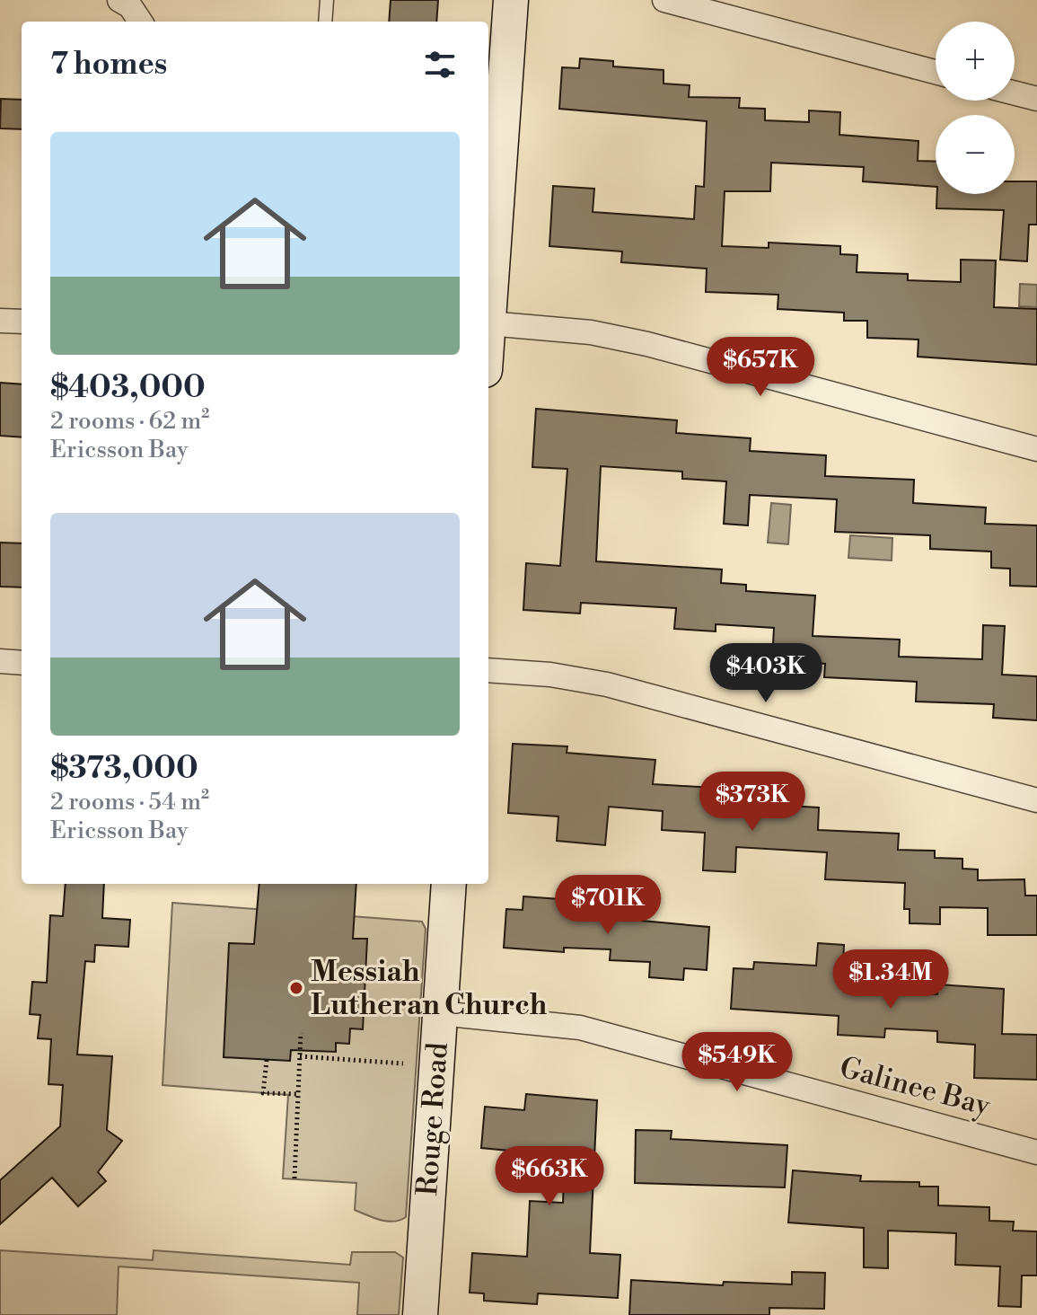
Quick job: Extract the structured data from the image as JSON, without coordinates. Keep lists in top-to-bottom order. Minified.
{"streets":{"street":["Galinee Bay","Rouge Road"]},"crossings":[["Galinee Bay","Rouge Road"]],"places":["Messiah Lutheran Church"],"page":{"map_buttons":["+","−"],"heading":"7 homes","list":[{"name":"$403,000","note":"2 rooms · 62 m² · Ericsson Bay"},{"name":"$373,000","note":"2 rooms · 54 m² · Ericsson Bay"}],"price":["$657K","$403K","$373K","$701K","$1.34M","$549K","$663K"]}}
